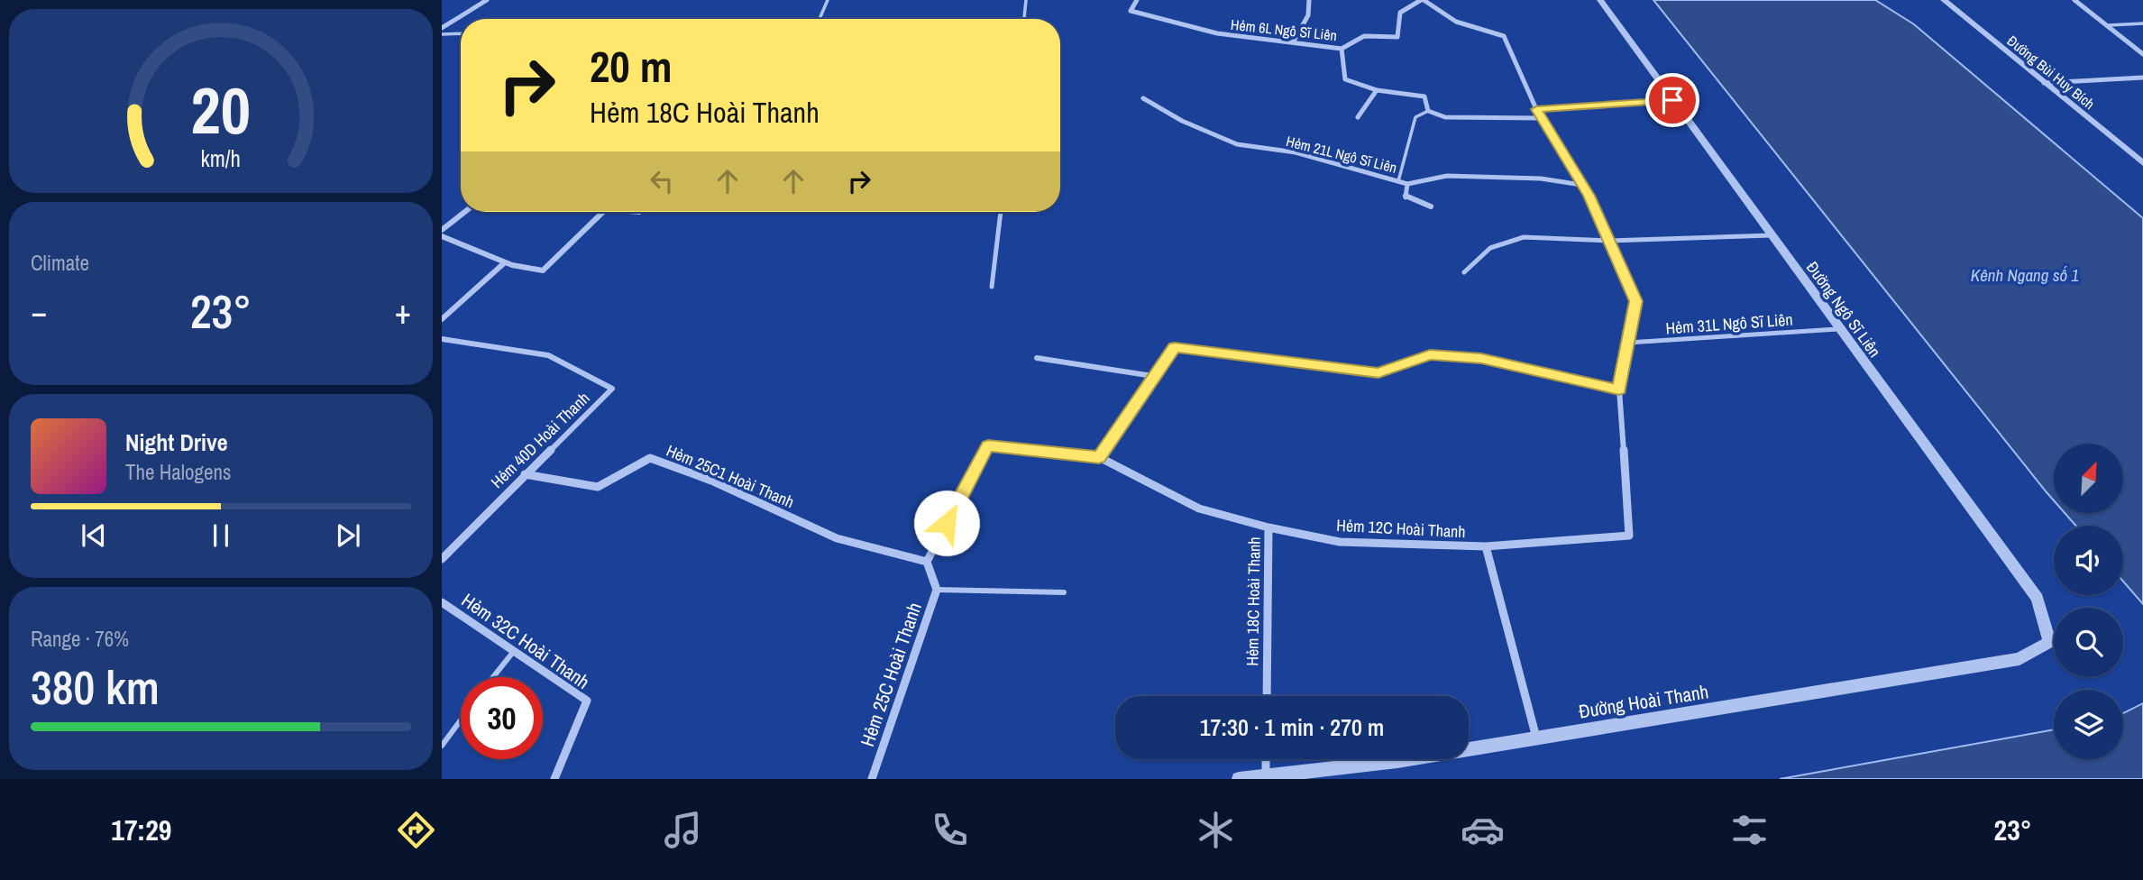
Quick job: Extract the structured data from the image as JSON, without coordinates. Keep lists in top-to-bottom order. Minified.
{"streets":{"street":["Hẻm 6L Ngô Sĩ Liên","Đường Bùi Huy Bích","Hẻm 21L Ngô Sĩ Liên","Đường Ngô Sĩ Liên","Hẻm 40D Hoài Thanh","Hẻm 25C1 Hoài Thanh","Hẻm 12C Hoài Thanh","Hẻm 18C Hoài Thanh","Hẻm 32C Hoài Thanh","Hẻm 25C Hoài Thanh","Đường Hoài Thanh"],"lane":["Hẻm 31L Ngô Sĩ Liên"]},"crossings":[["Đường Ngô Sĩ Liên","Hẻm 31L Ngô Sĩ Liên"],["Đường Ngô Sĩ Liên","Đường Hoài Thanh"],["Hẻm 40D Hoài Thanh","Hẻm 25C1 Hoài Thanh"],["Hẻm 25C1 Hoài Thanh","Hẻm 18C Hoài Thanh"],["Hẻm 25C1 Hoài Thanh","Hẻm 25C Hoài Thanh"],["Hẻm 12C Hoài Thanh","Hẻm 18C Hoài Thanh"],["Hẻm 12C Hoài Thanh","Đường Hoài Thanh"],["Hẻm 18C Hoài Thanh","Hẻm 25C Hoài Thanh"]],"water":["Kênh Ngang số 1"],"north":"top right","page":{"turn":["20 m","Hẻm 18C Hoài Thanh"],"tile":["Climate",["Range · 76%","380 km"]],"heat":["−","23°","+"],"song":["Night Drive","The Halogens"],"limit":"30","trip":"17:30 · 1 min · 270 m","tabs":["17:29","23°"],"gauge":["20","km/h"]}}
